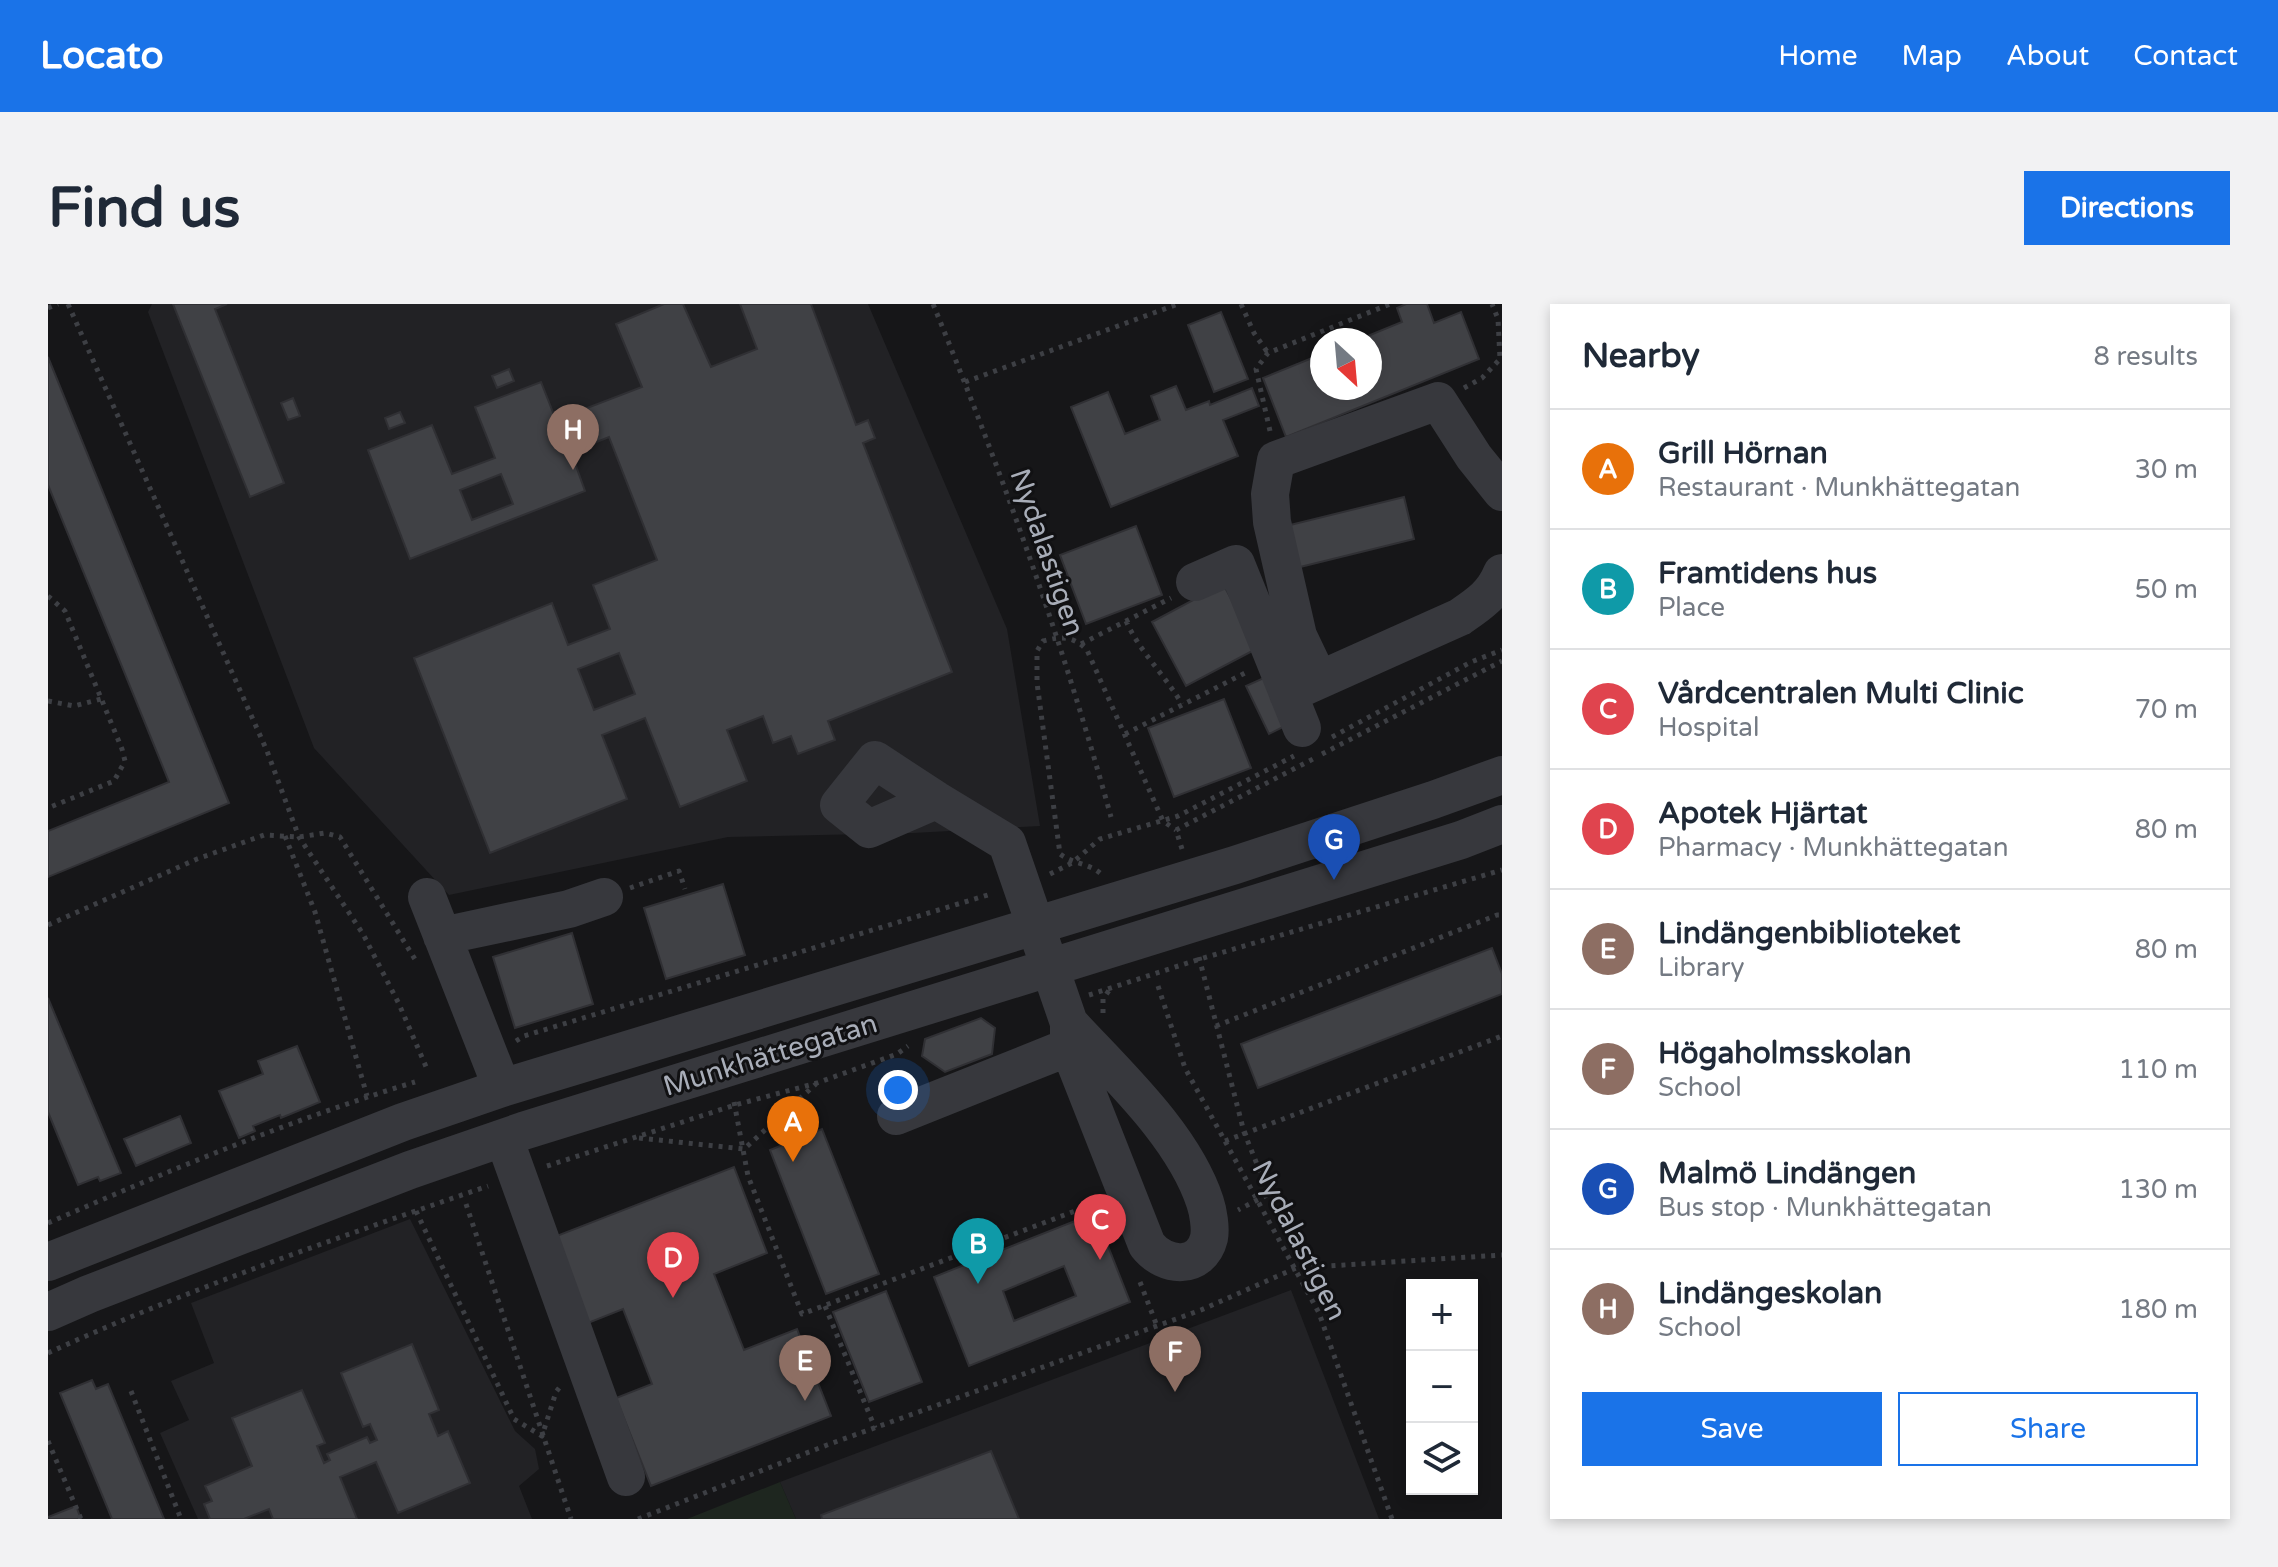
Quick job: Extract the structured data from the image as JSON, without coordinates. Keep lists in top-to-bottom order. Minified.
{"streets":{"street":["Munkhättegatan"],"path":["Nydalastigen"]},"north":"bottom right","page":{"header":"Locato","nav":["Home","Map","About","Contact"],"buttons":["Directions",["Save","Share"]],"title":"Find us","heading":["Nearby","8 results"],"pins":["H","G","A","C","B","D","F","E"],"list":[{"mark":"A","name":"Grill Hörnan","note":"Restaurant · Munkhättegatan","value":"30 m"},{"mark":"B","name":"Framtidens hus","note":"Place","value":"50 m"},{"mark":"C","name":"Vårdcentralen Multi Clinic","note":"Hospital","value":"70 m"},{"mark":"D","name":"Apotek Hjärtat","note":"Pharmacy · Munkhättegatan","value":"80 m"},{"mark":"E","name":"Lindängenbiblioteket","note":"Library","value":"80 m"},{"mark":"F","name":"Högaholmsskolan","note":"School","value":"110 m"},{"mark":"G","name":"Malmö Lindängen","note":"Bus stop · Munkhättegatan","value":"130 m"},{"mark":"H","name":"Lindängeskolan","note":"School","value":"180 m"}],"map_buttons":["+","−"]}}
